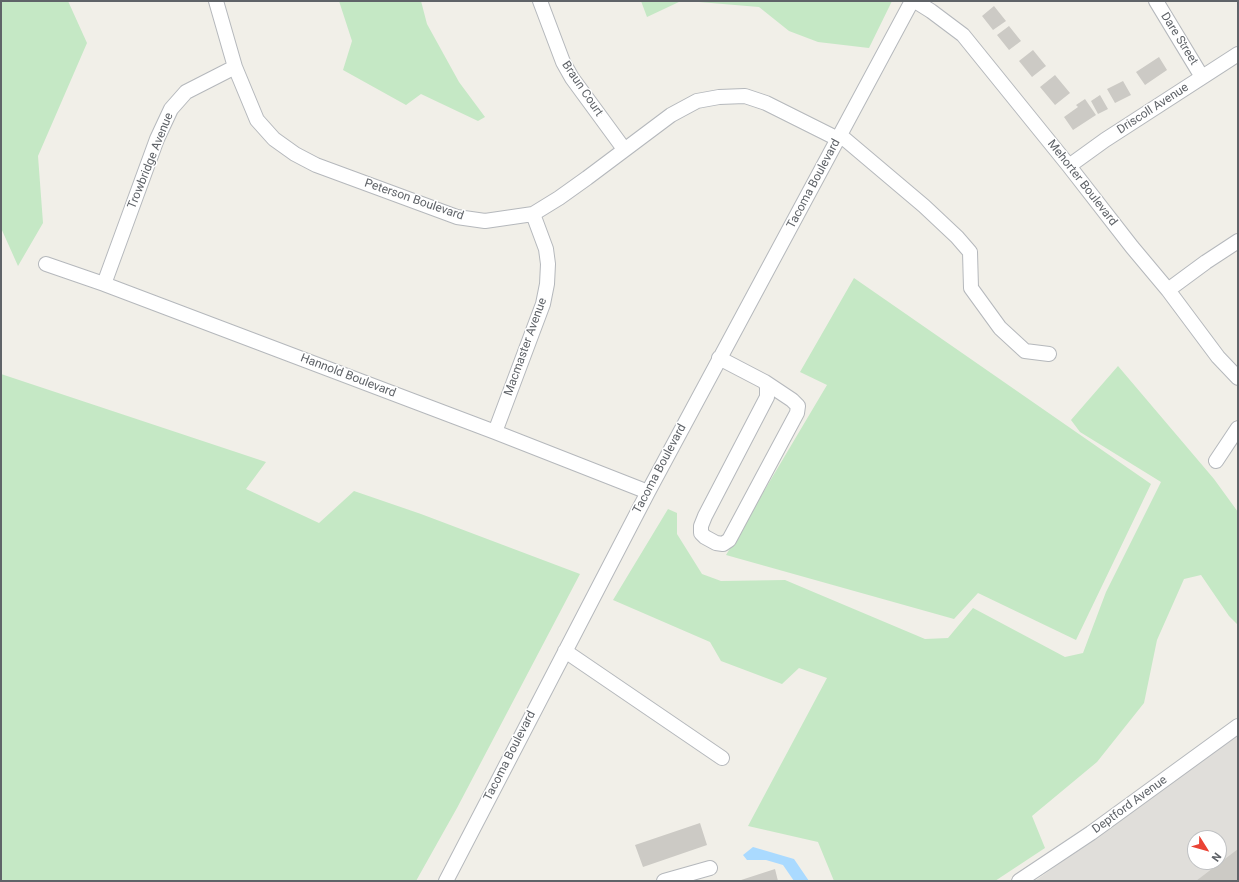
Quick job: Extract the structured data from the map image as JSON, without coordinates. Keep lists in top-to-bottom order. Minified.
{"streets":{"street":["Dare Street","Braun Court","Driscoll Avenue","Trowbridge Avenue","Mehorter Boulevard","Tacoma Boulevard","Peterson Boulevard","Macmaster Avenue","Hannold Boulevard","Deptford Avenue"]},"crossings":[["Dare Street","Driscoll Avenue"],["Braun Court","Peterson Boulevard"],["Driscoll Avenue","Mehorter Boulevard"],["Trowbridge Avenue","Peterson Boulevard"],["Trowbridge Avenue","Hannold Boulevard"],["Mehorter Boulevard","Tacoma Boulevard"],["Tacoma Boulevard","Peterson Boulevard"],["Tacoma Boulevard","Hannold Boulevard"],["Peterson Boulevard","Macmaster Avenue"],["Macmaster Avenue","Hannold Boulevard"]],"north":"bottom right"}
